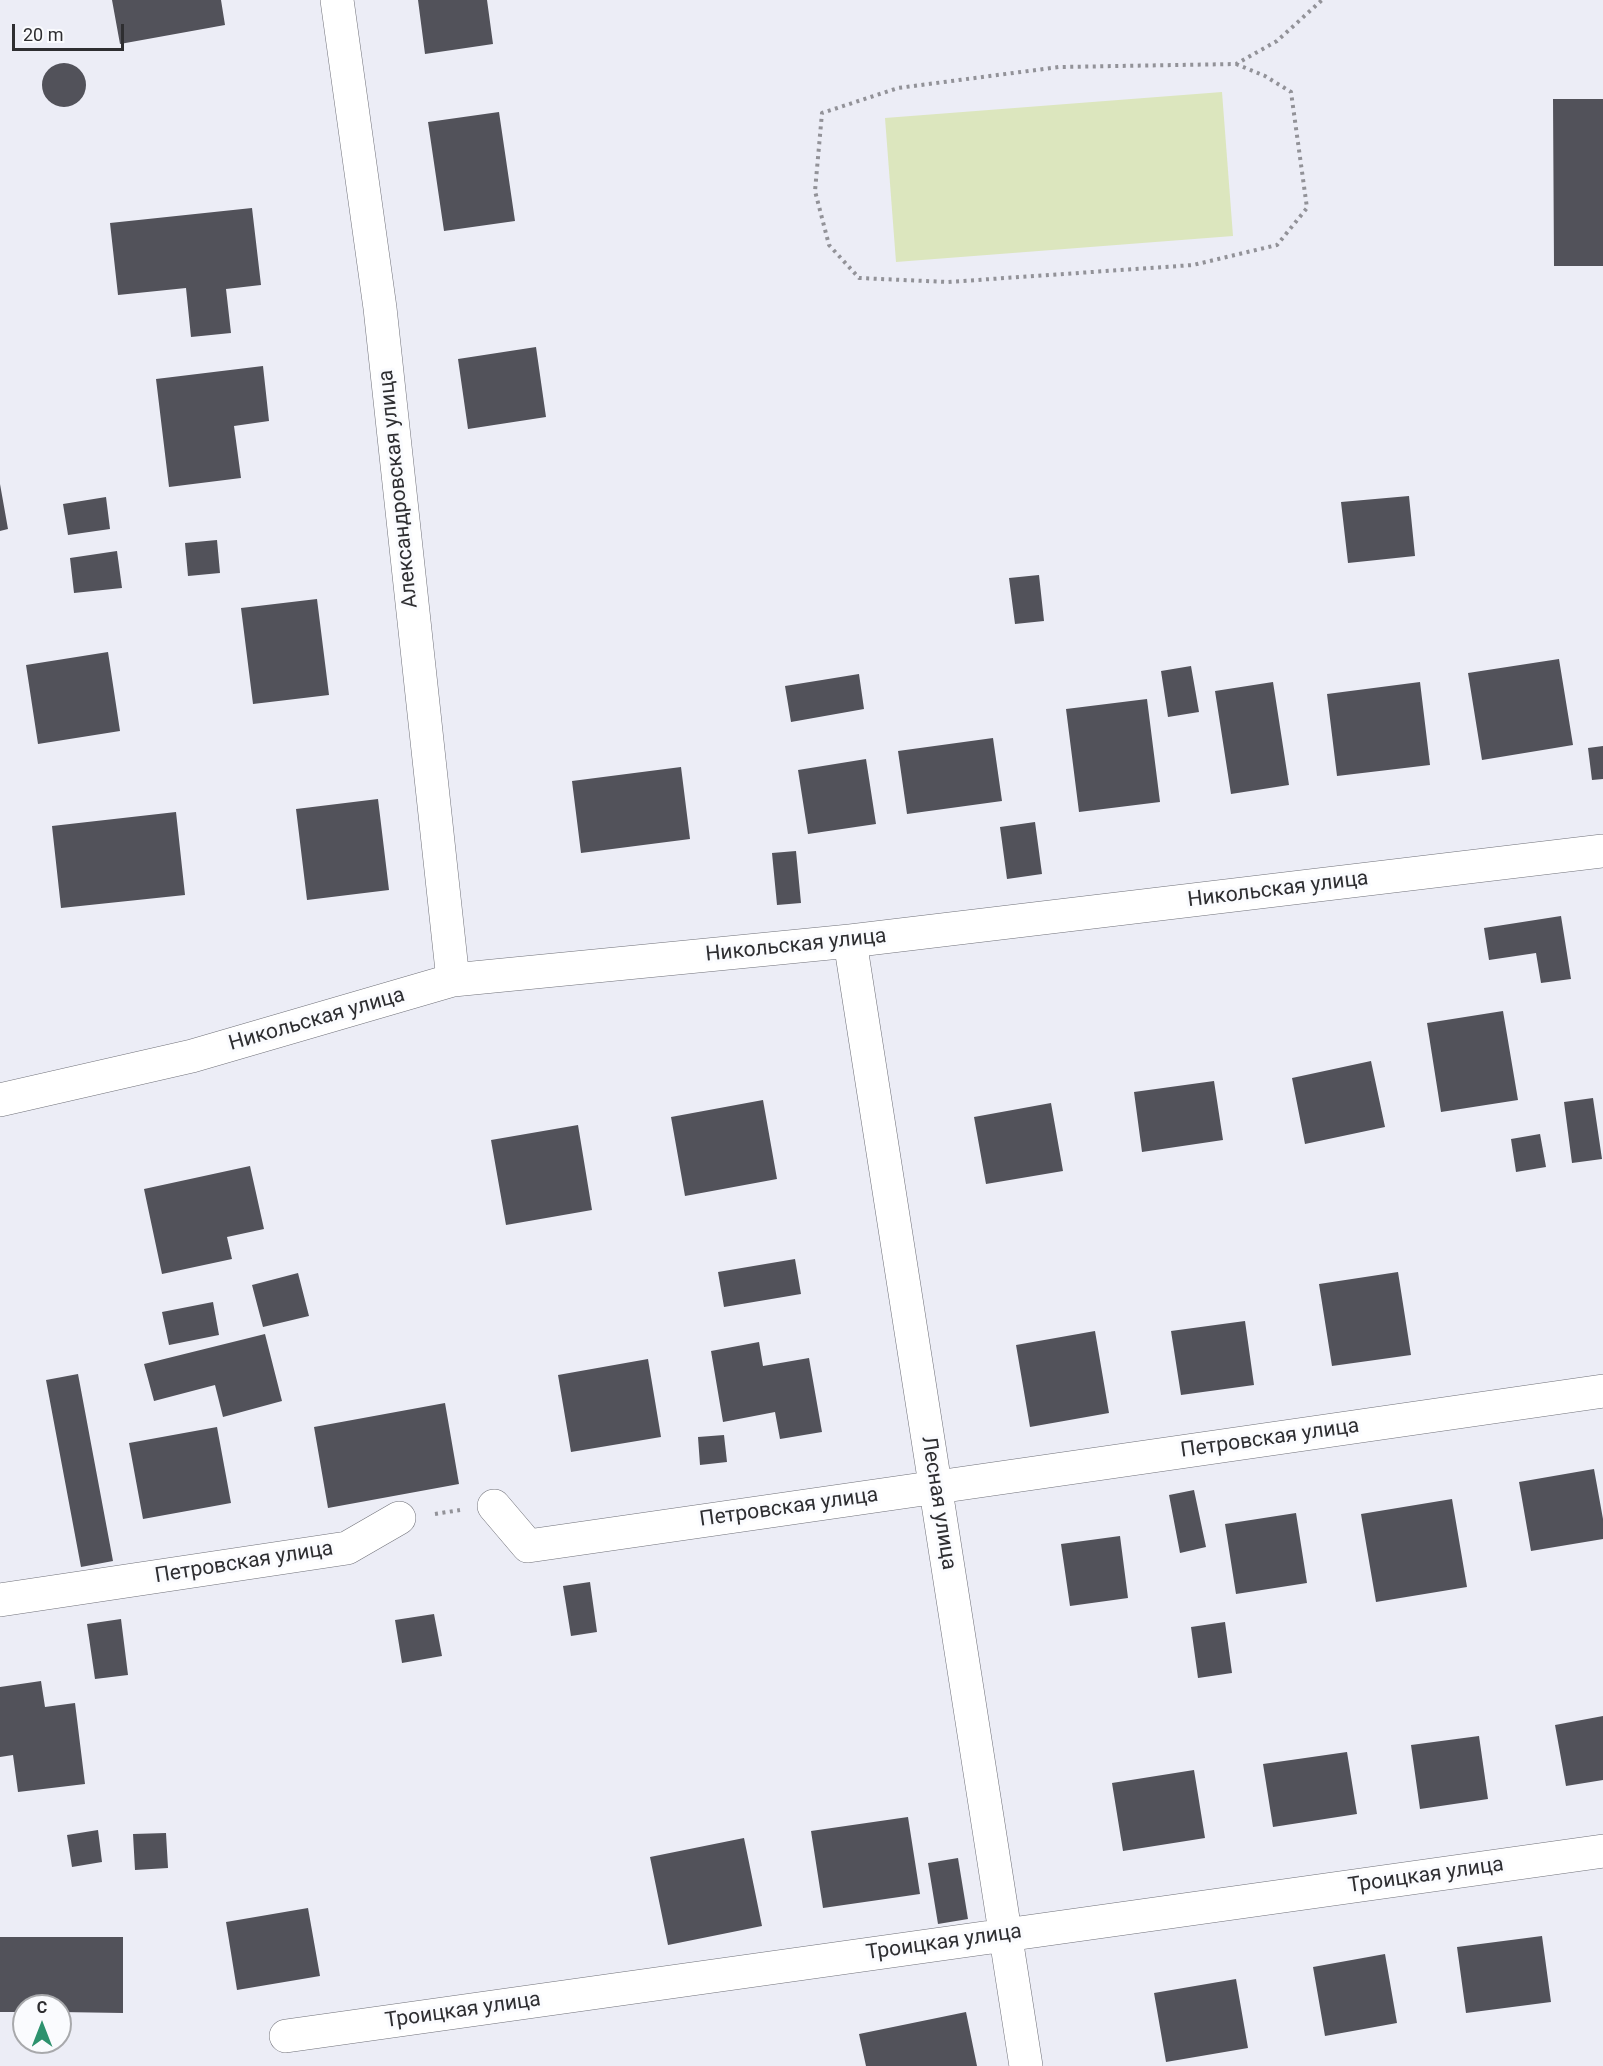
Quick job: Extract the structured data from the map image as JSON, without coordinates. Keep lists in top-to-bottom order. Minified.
{"streets":{"street":["Александровская улица","Никольская улица","Петровская улица","Лесная улица","Троицкая улица"]},"crossings":[["Александровская улица","Никольская улица"],["Никольская улица","Лесная улица"],["Петровская улица","Лесная улица"],["Лесная улица","Троицкая улица"]],"scale_bar":"20 m","north":"top"}
